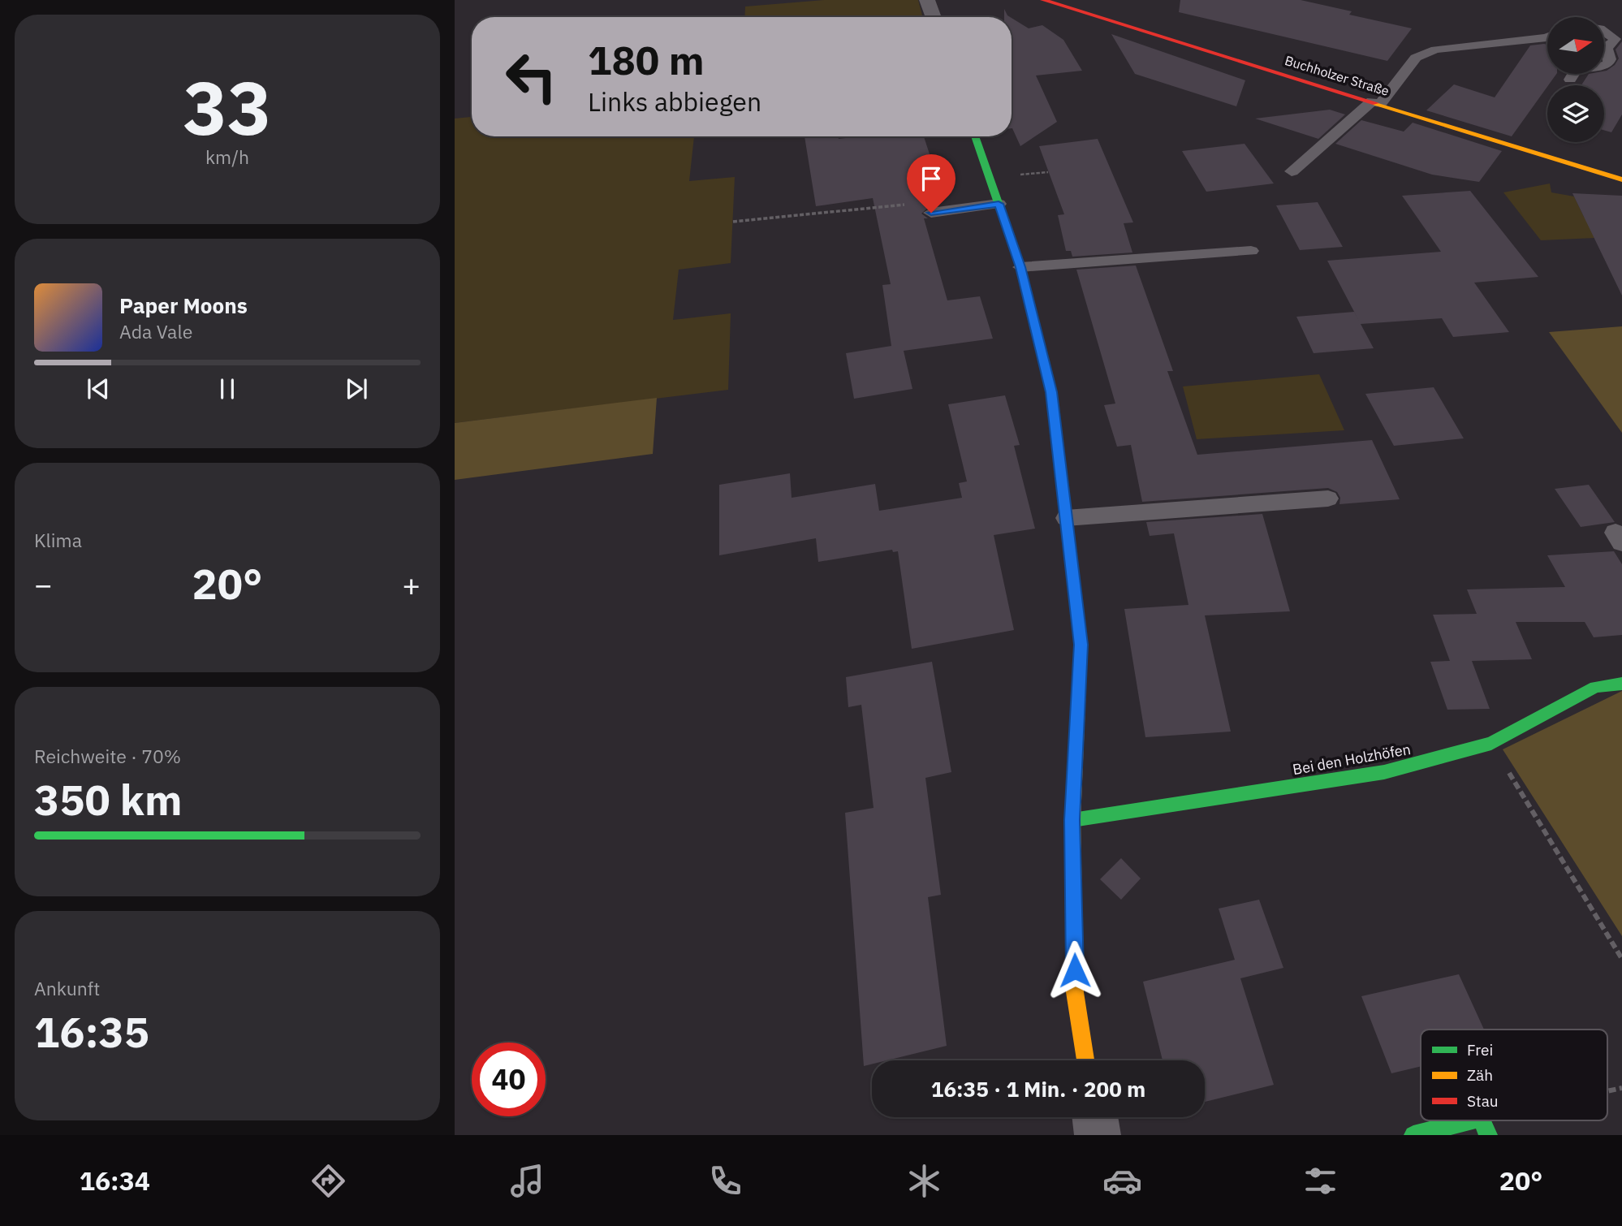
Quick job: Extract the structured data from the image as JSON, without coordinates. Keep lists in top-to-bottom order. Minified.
{"streets":{"street":["Buchholzer Straße","Bei den Holzhöfen"]},"legend":["Frei","Zäh","Stau"],"north":"right","page":{"tile":[["33","km/h"],"Klima",["Reichweite · 70%","350 km"],["Ankunft","16:35"]],"turn":["180 m","Links abbiegen"],"song":["Paper Moons","Ada Vale"],"heat":["−","20°","+"],"limit":"40","trip":"16:35 · 1 Min. · 200 m","tabs":["16:34","20°"]}}
